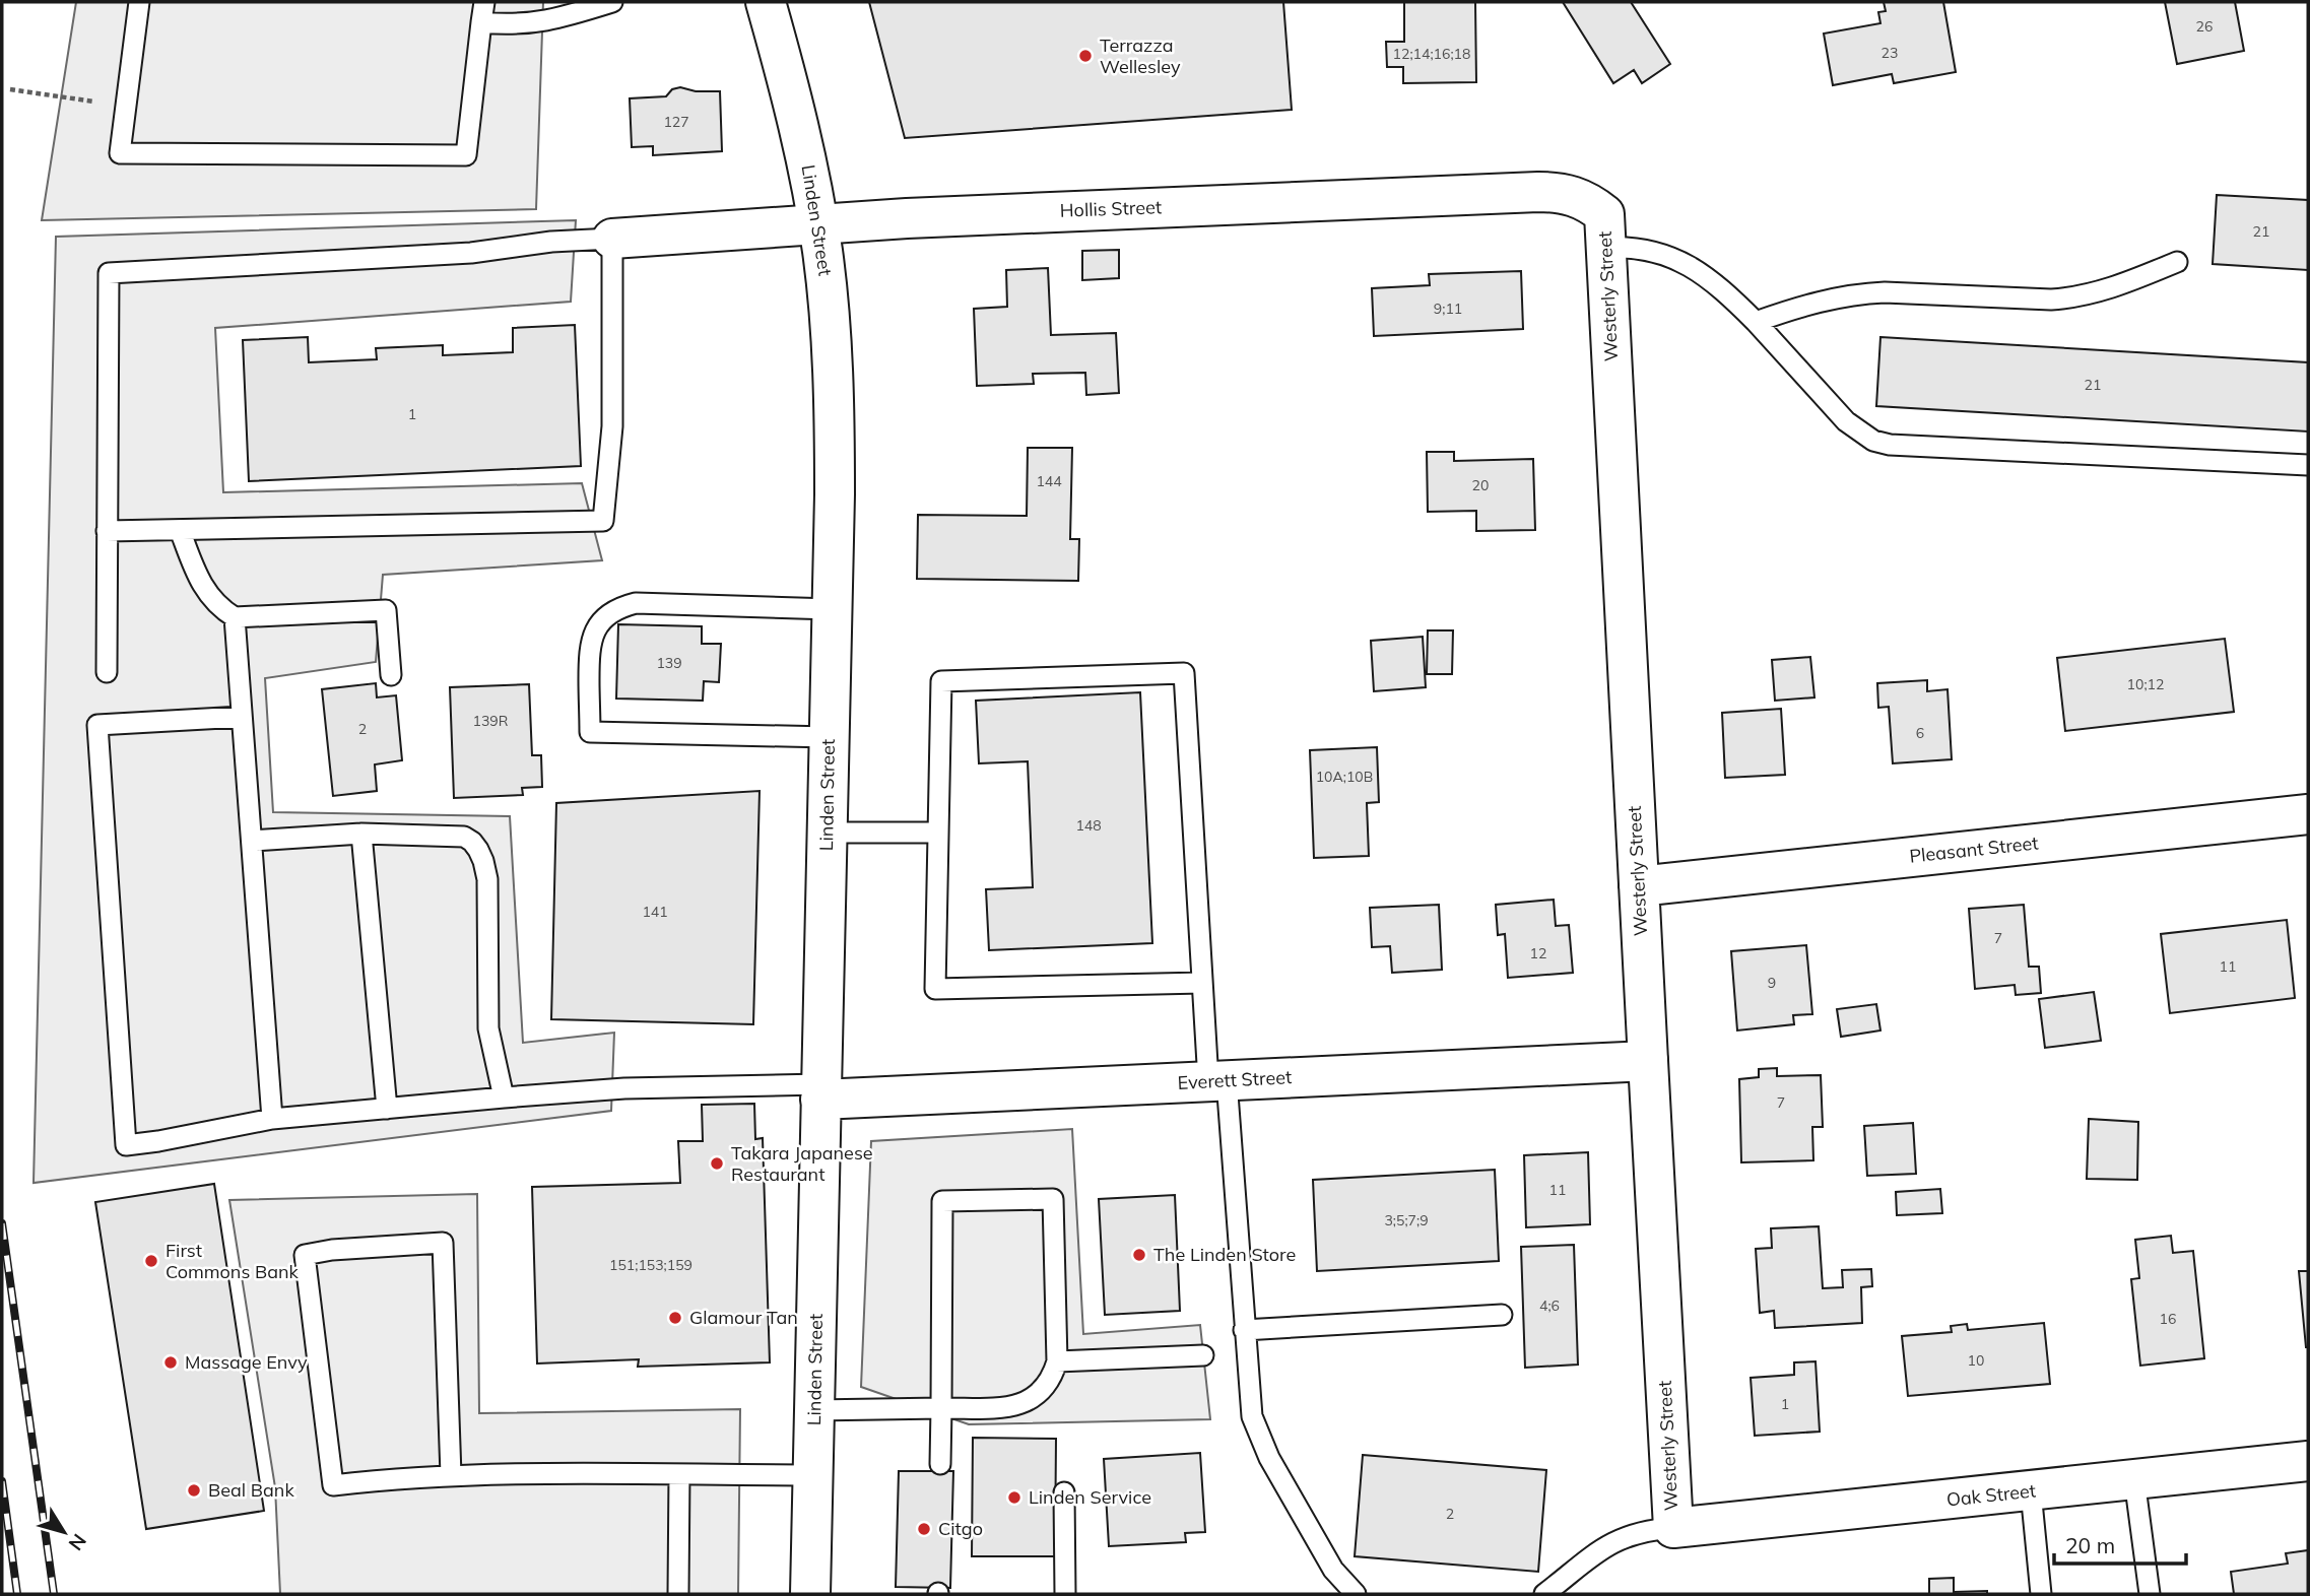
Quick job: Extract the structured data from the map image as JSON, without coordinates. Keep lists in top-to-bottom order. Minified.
{"streets":{"street":["Hollis Street","Linden Street","Westerly Street","Pleasant Street","Everett Street","Oak Street"]},"crossings":[["Hollis Street","Linden Street"],["Hollis Street","Westerly Street"],["Linden Street","Everett Street"],["Westerly Street","Pleasant Street"],["Westerly Street","Everett Street"],["Westerly Street","Oak Street"]],"places":["Terrazza Wellesley","Takara Japanese Restaurant","The Linden Store","First Commons Bank","Glamour Tan","Massage Envy","Beal Bank","Linden Service","Citgo"],"house_numbers":["26","23","12;14;16;18","127","21","9;11","21","1","144","20","139","10;12","139R","2","6","10A;10B","148","141","7","12","11","9","7","11","3;5;7;9","151;153;159","4;6","16","10","1","2"],"scale_bar":"20 m","north":"bottom right"}
